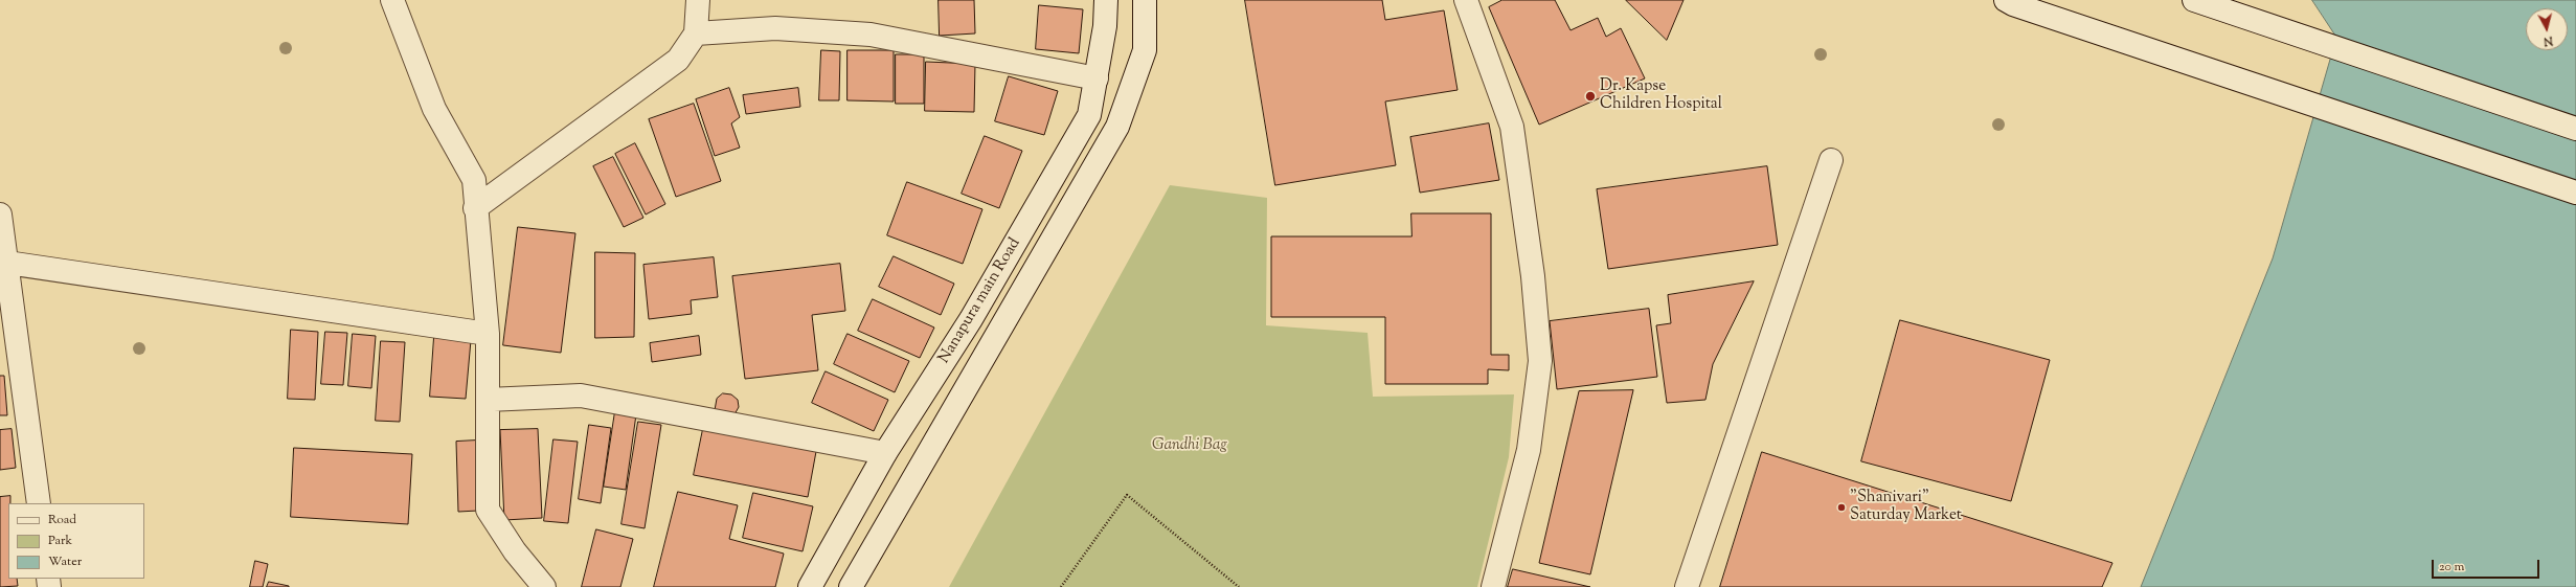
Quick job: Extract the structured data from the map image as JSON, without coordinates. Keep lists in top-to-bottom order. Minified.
{"streets":{"street":["Nanapura main Road"]},"parks":["Gandhi Bag"],"places":["Dr. Kapse Children Hospital","\"Shanivari\" Saturday Market"],"legend":["Road","Park","Water"],"scale_bar":"20 m","north":"bottom"}
